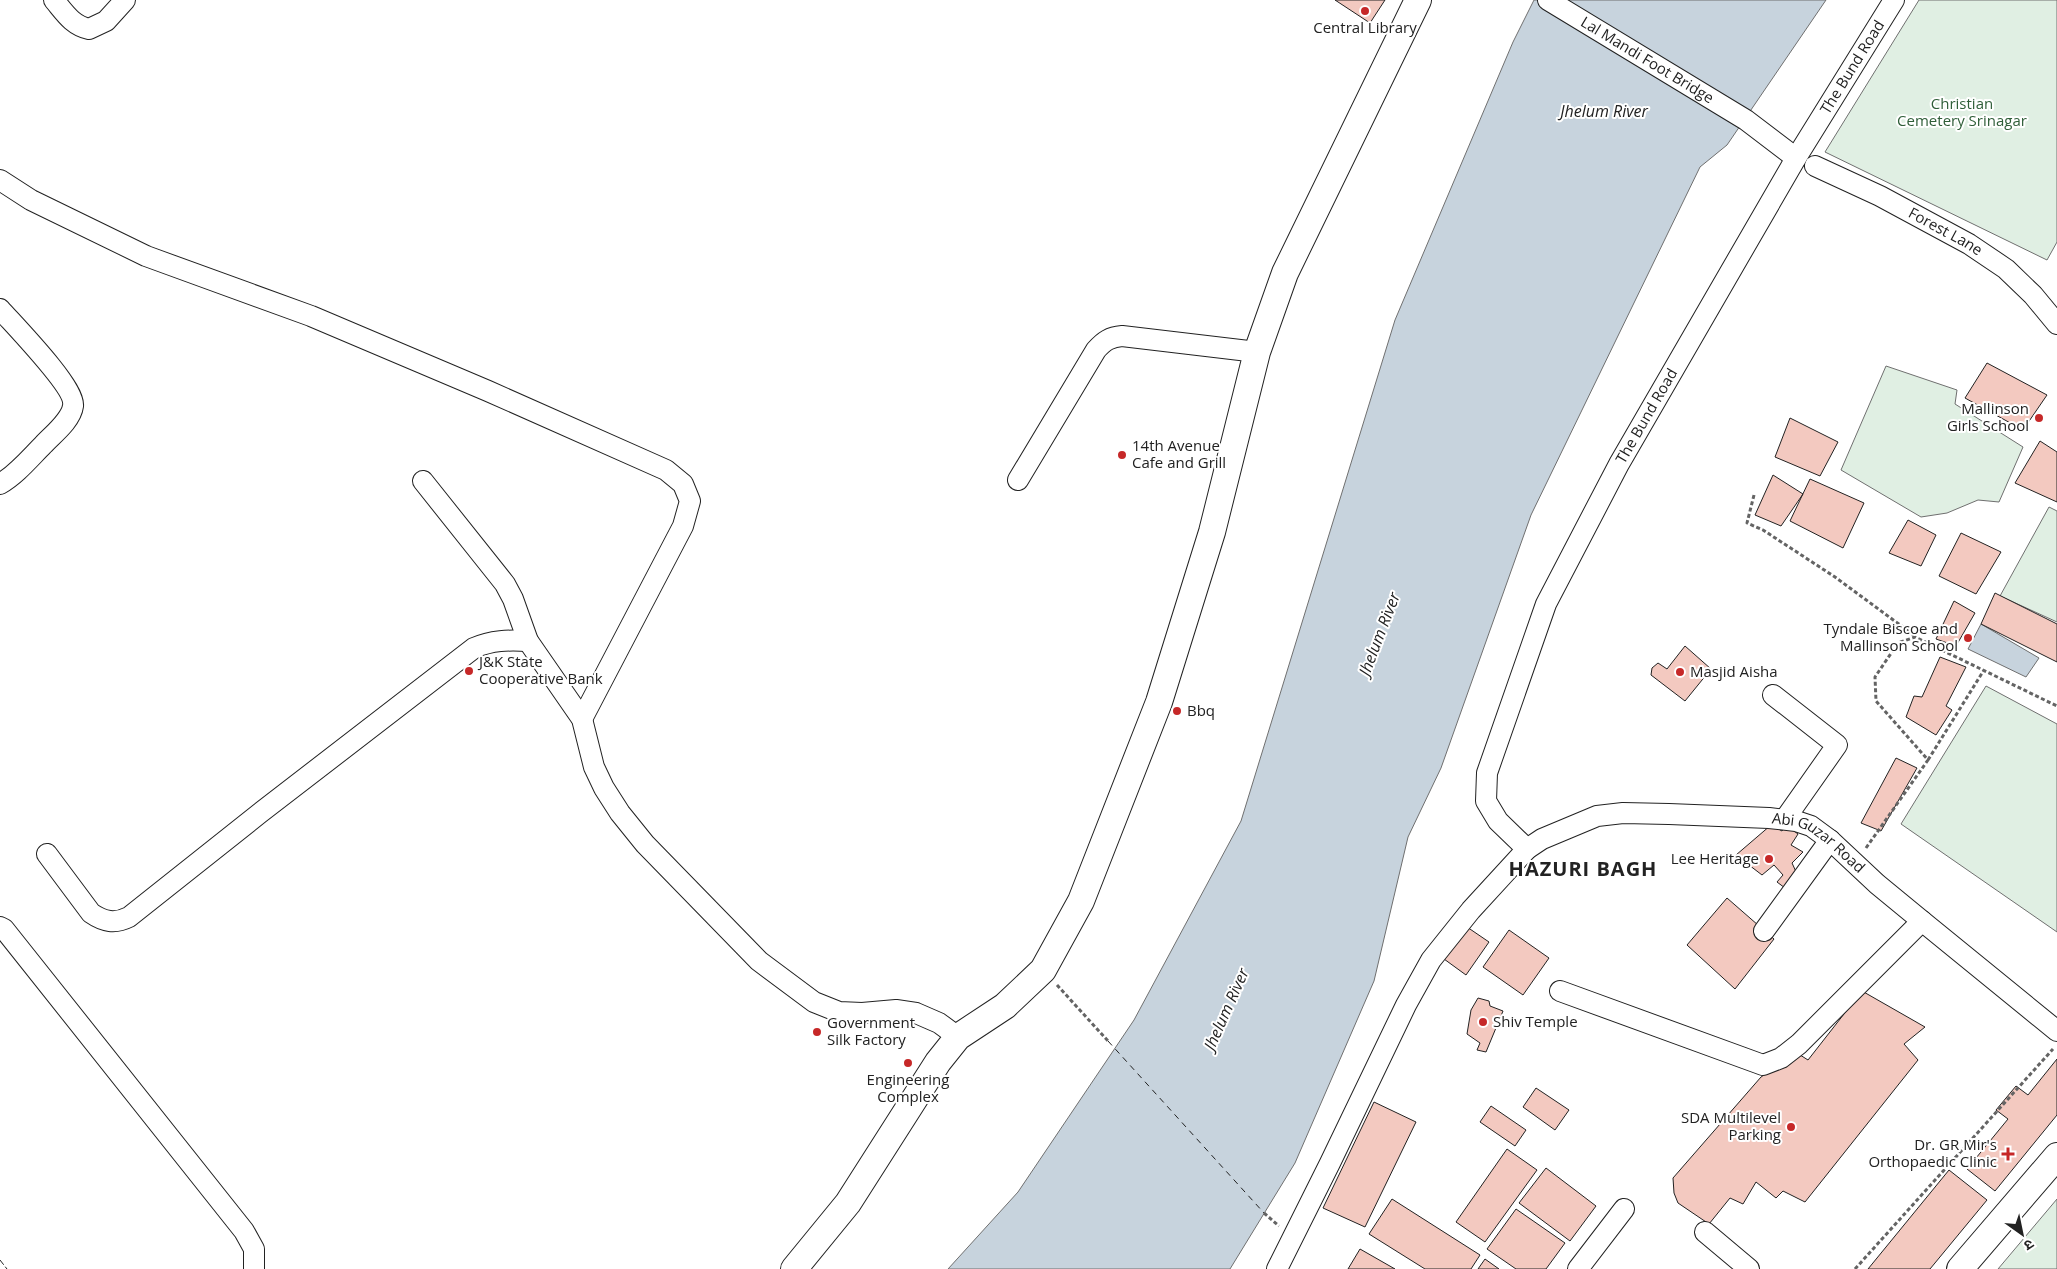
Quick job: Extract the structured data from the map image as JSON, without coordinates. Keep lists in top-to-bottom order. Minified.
{"streets":{"street":["Lal Mandi Foot Bridge","The Bund Road","Forest Lane","Abi Guzar Road"]},"crossings":[["Lal Mandi Foot Bridge","The Bund Road"],["The Bund Road","Abi Guzar Road"]],"districts":["HAZURI BAGH"],"water":["Jhelum River"],"parks":["Christian Cemetery Srinagar"],"places":{"other":["Central Library","Mallinson Girls School","14th Avenue Cafe and Grill","Tyndale Biscoe and Mallinson School","J&K State Cooperative Bank","Masjid Aisha","Bbq","Lee Heritage","Shiv Temple","Government Silk Factory","Engineering Complex","SDA Multilevel Parking"],"health":["Dr. GR Mir's Orthopaedic Clinic"]},"north":"bottom right"}
